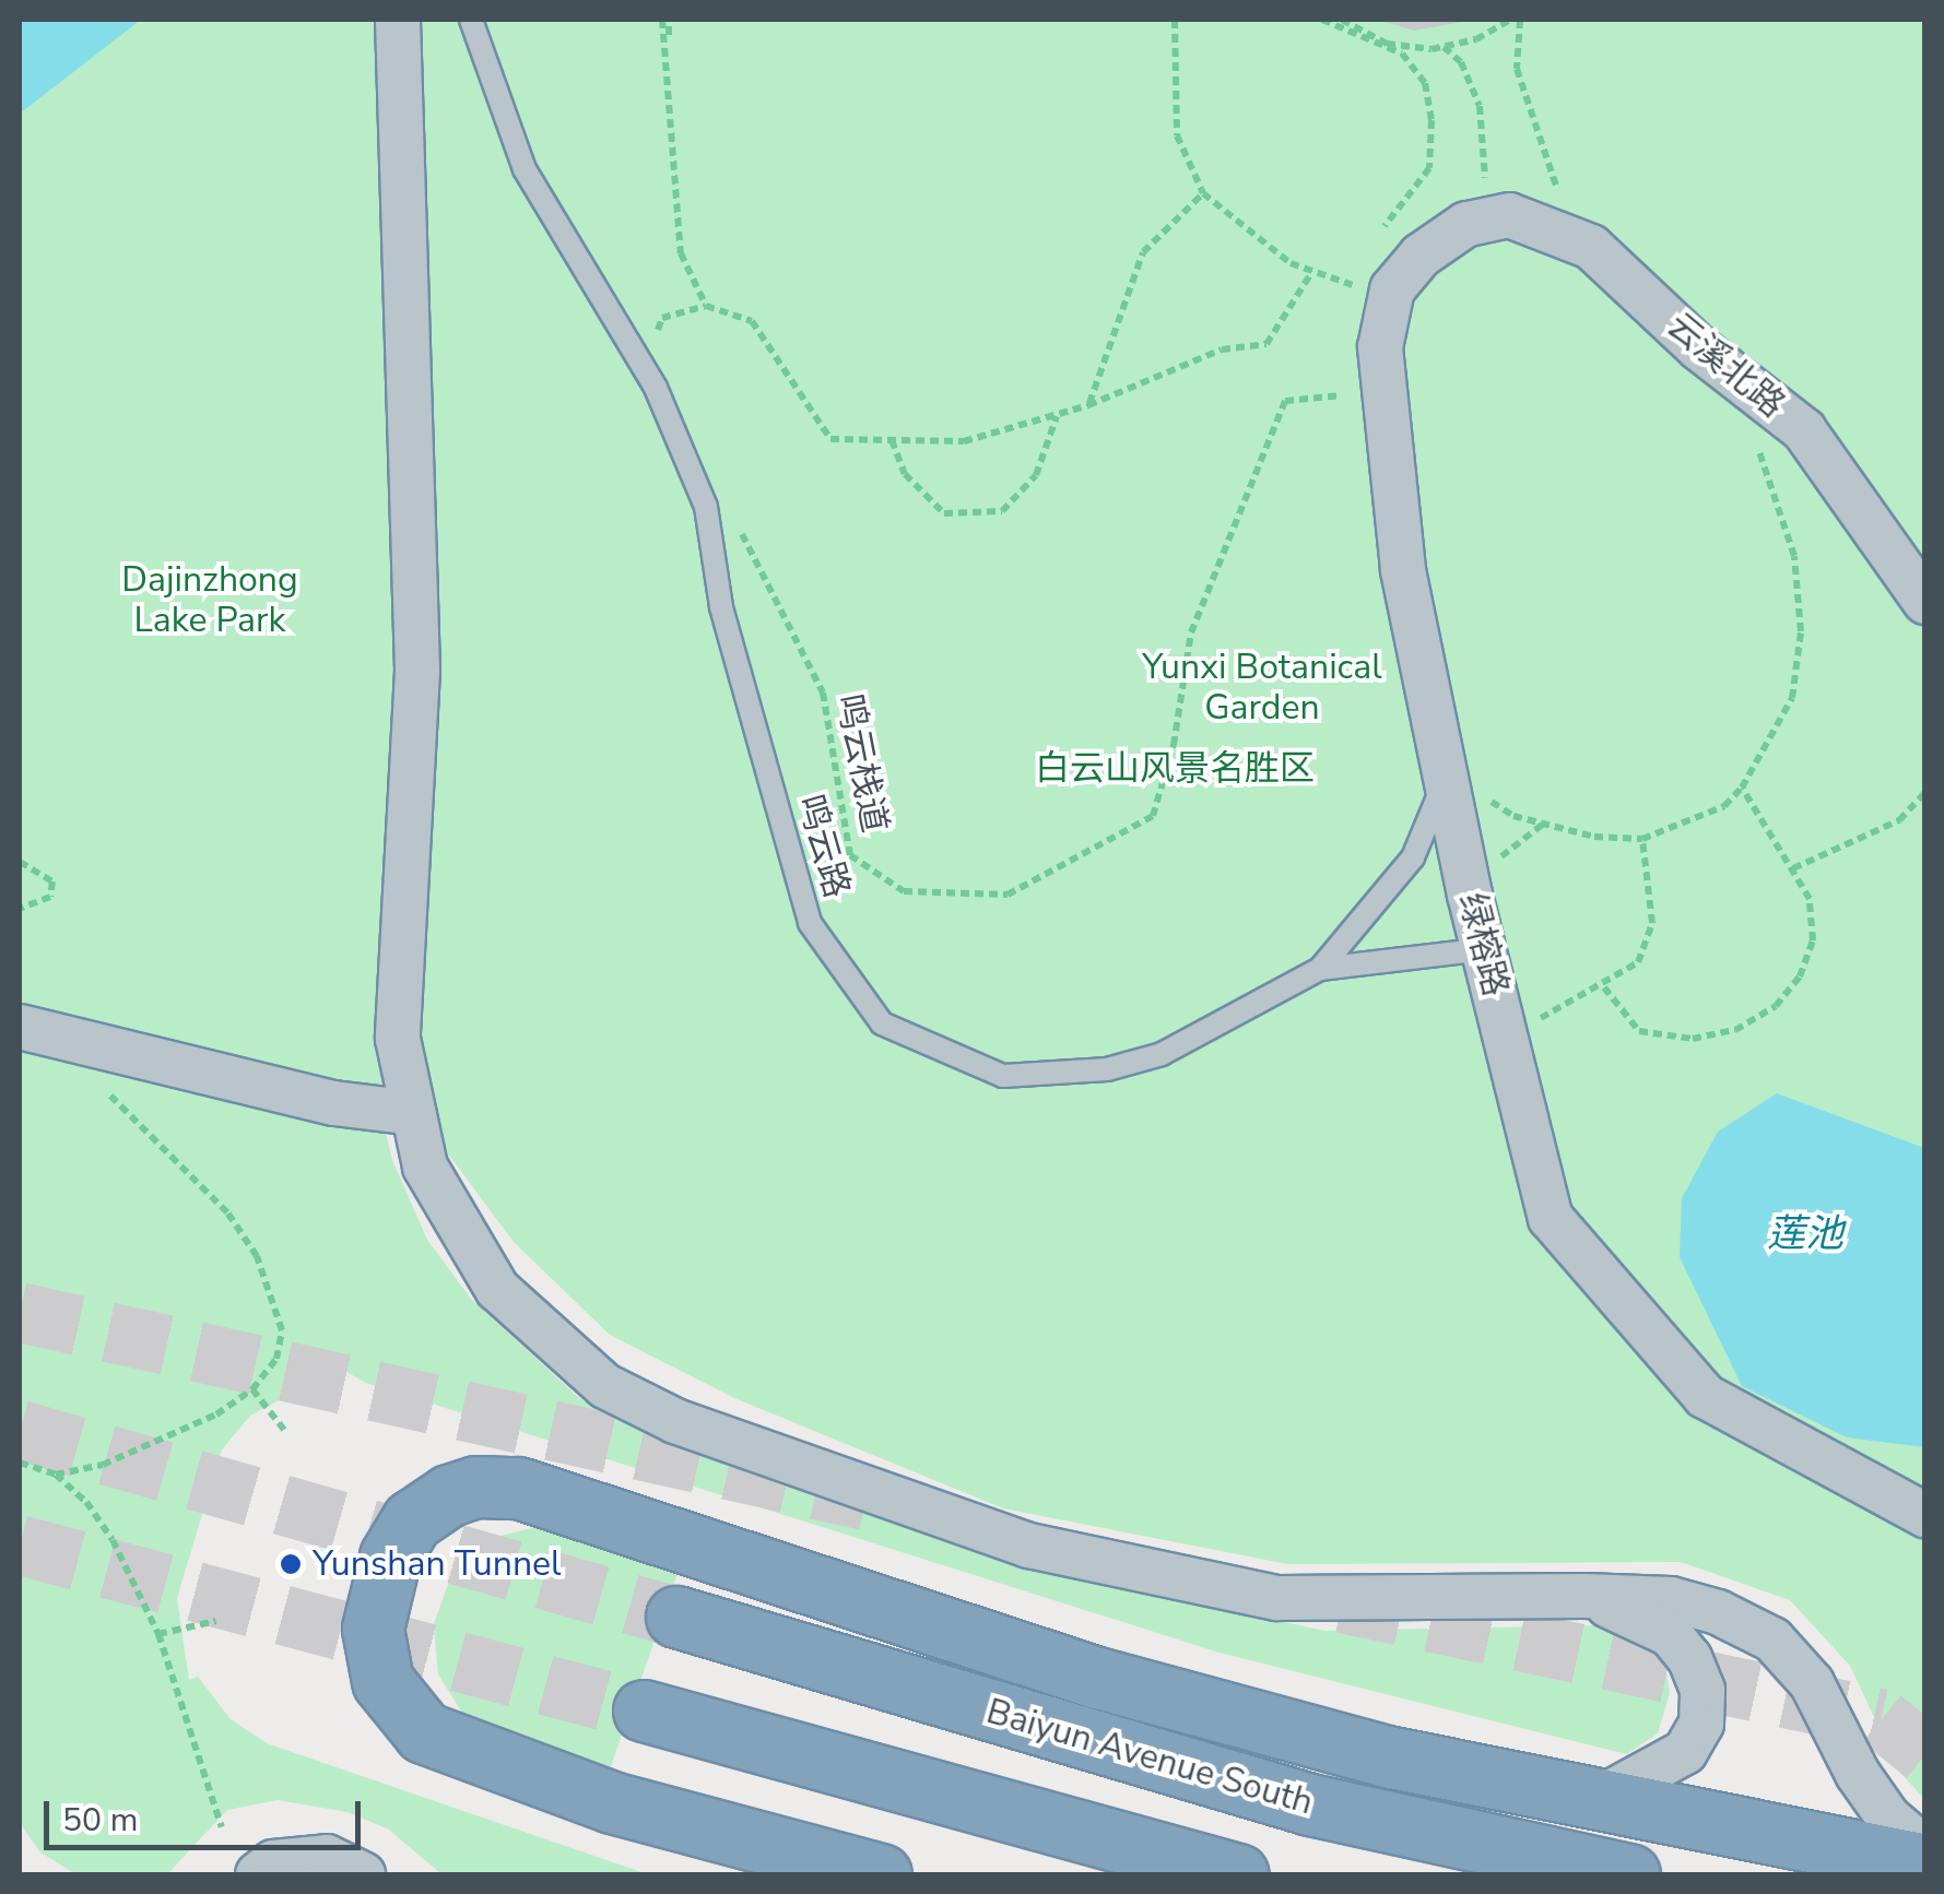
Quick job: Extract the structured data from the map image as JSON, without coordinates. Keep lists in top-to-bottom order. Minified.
{"streets":{"highway":["Baiyun Avenue South"],"street":["云溪北路","绿榕路"],"lane":["鸣云路"],"path":["鸣云栈道"]},"crossings":[["鸣云栈道","鸣云路"],["鸣云栈道","绿榕路"],["鸣云路","绿榕路"]],"water":["莲池"],"parks":["Dajinzhong Lake Park","Yunxi Botanical Garden","白云山风景名胜区"],"places":["Yunshan Tunnel"],"scale_bar":"50 m"}
